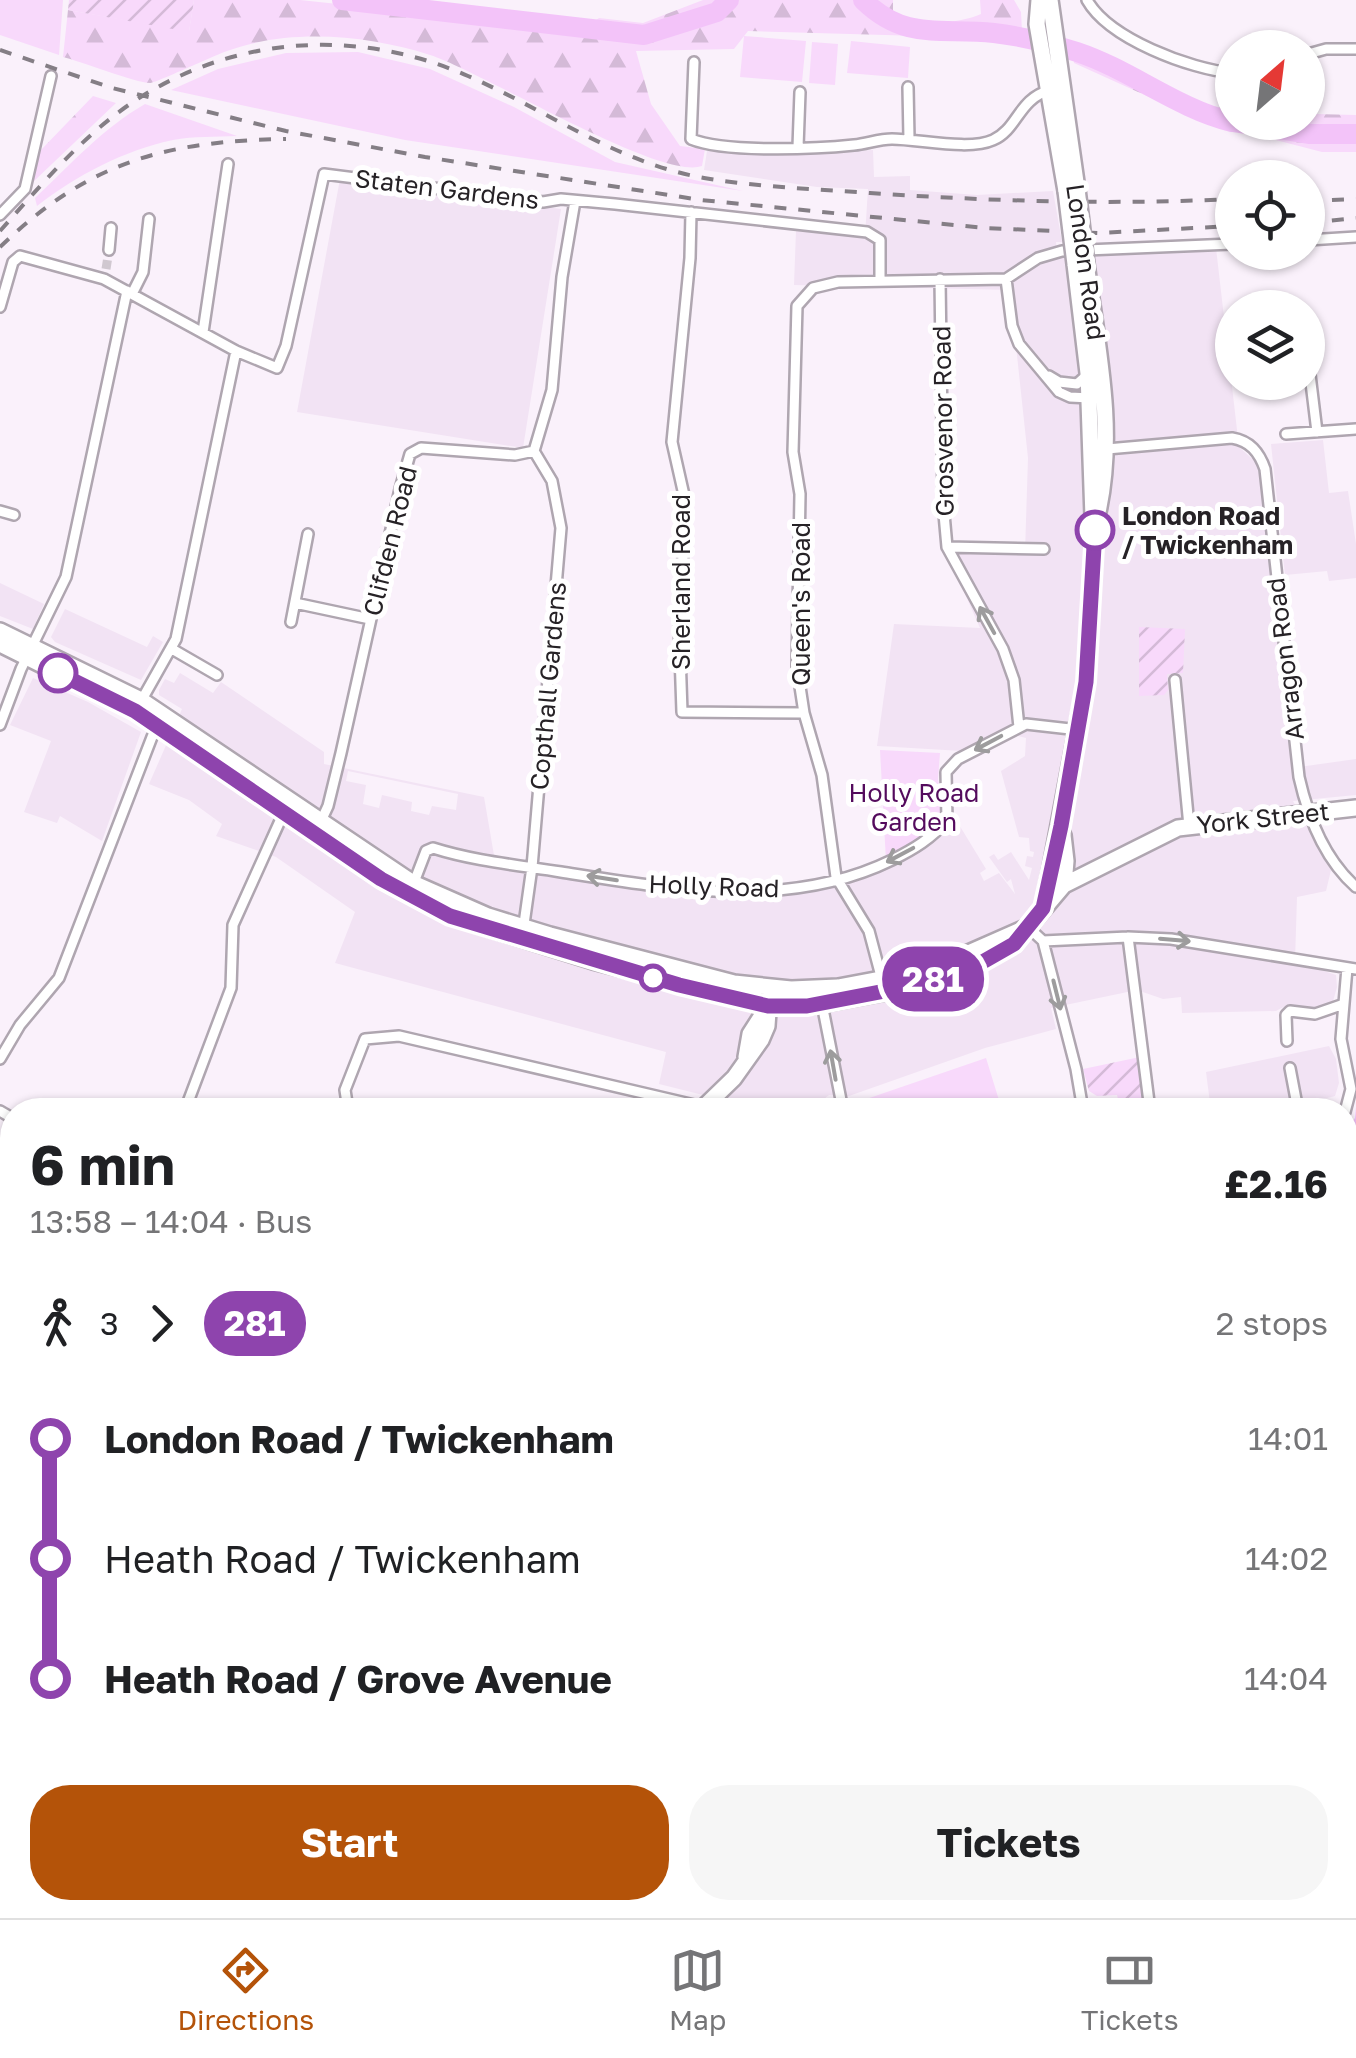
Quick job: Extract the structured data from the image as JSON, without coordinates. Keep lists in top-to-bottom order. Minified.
{"streets":{"main road":["London Road","York Street"],"street":["Staten Gardens","Grosvenor Road","Clifden Road","Sherland Road","Queen's Road","Arragon Road","Copthall Gardens","Holly Road"]},"crossings":[["London Road","Queen's Road"],["London Road","Arragon Road"],["London Road","York Street"],["London Road","Holly Road"],["Grosvenor Road","Queen's Road"],["Grosvenor Road","Holly Road"],["Clifden Road","Copthall Gardens"],["Sherland Road","Queen's Road"],["Queen's Road","Holly Road"],["Arragon Road","York Street"],["Copthall Gardens","Holly Road"]],"one_way":["Grosvenor Road","Holly Road"],"parks":["Holly Road Garden"],"places":["London Road / Twickenham"],"lines":["bus line 281"],"north":"top right","page":{"on_map":"281","heading":["6 min","13:58 – 14:04 · Bus","£2.16"],"legs":["3","281","2 stops"],"list":[{"name":"London Road / Twickenham","value":"14:01"},{"name":"Heath Road / Twickenham","value":"14:02"},{"name":"Heath Road / Grove Avenue","value":"14:04"}],"buttons":["Start","Tickets"],"tabs":["Directions","Map","Tickets"]}}
